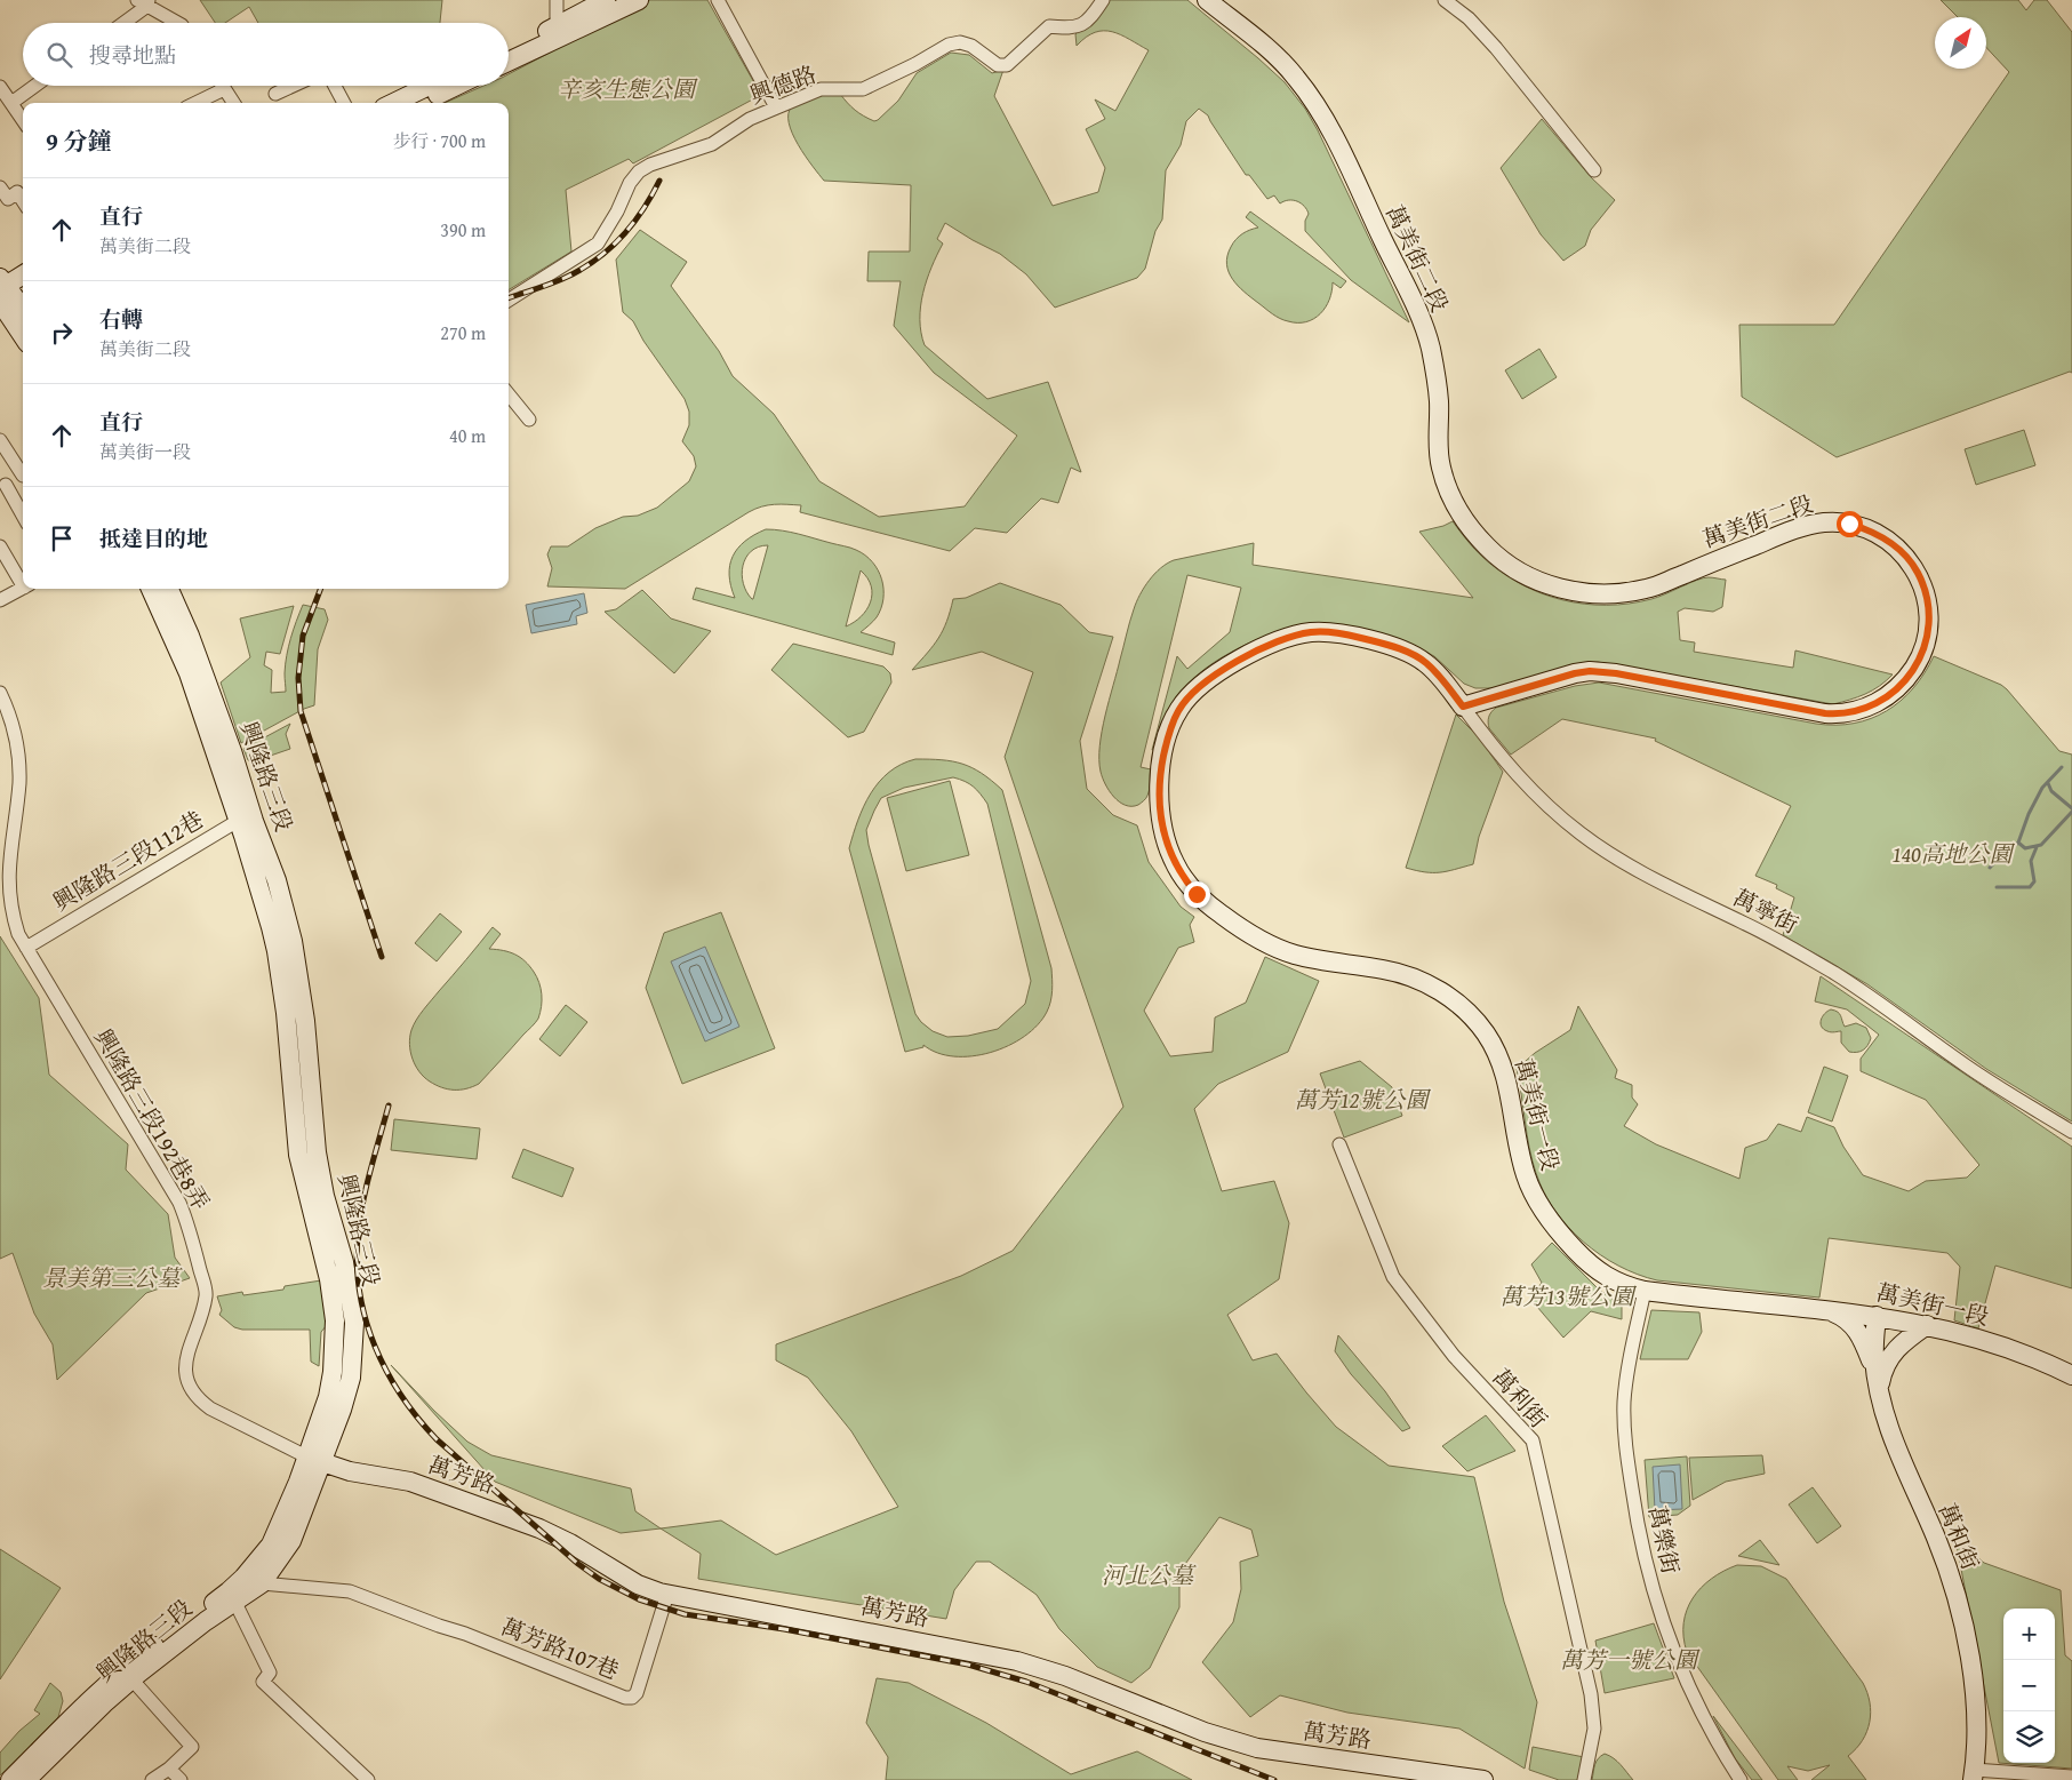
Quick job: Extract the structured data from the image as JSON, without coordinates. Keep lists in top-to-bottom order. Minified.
{"streets":{"street":["興德路","萬美街二段","興隆路三段","興隆路三段112巷","萬寧街","萬美街一段","興隆路三段192巷8弄","萬利街","萬芳路","萬和街","萬樂街","萬芳路107巷"]},"crossings":[["萬美街二段","萬寧街"],["萬美街二段","萬美街一段"],["興隆路三段","興隆路三段112巷"],["興隆路三段","興隆路三段192巷8弄"],["興隆路三段","萬芳路"],["興隆路三段","萬芳路107巷"],["興隆路三段112巷","興隆路三段192巷8弄"],["萬寧街","萬美街一段"],["萬美街一段","萬和街"],["萬美街一段","萬樂街"],["興隆路三段192巷8弄","萬芳路"],["萬芳路","萬芳路107巷"]],"parks":["辛亥生態公園","140高地公園","萬芳12號公園","景美第三公墓","萬芳13號公園","河北公墓","萬芳一號公園"],"north":"top right","page":{"search":"搜尋地點","heading":["9 分鐘","步行 · 700 m"],"list":[["直行","萬美街二段","390 m"],["右轉","萬美街二段","270 m"],["直行","萬美街一段","40 m"],"抵達目的地"],"map_buttons":["+","−"]}}
